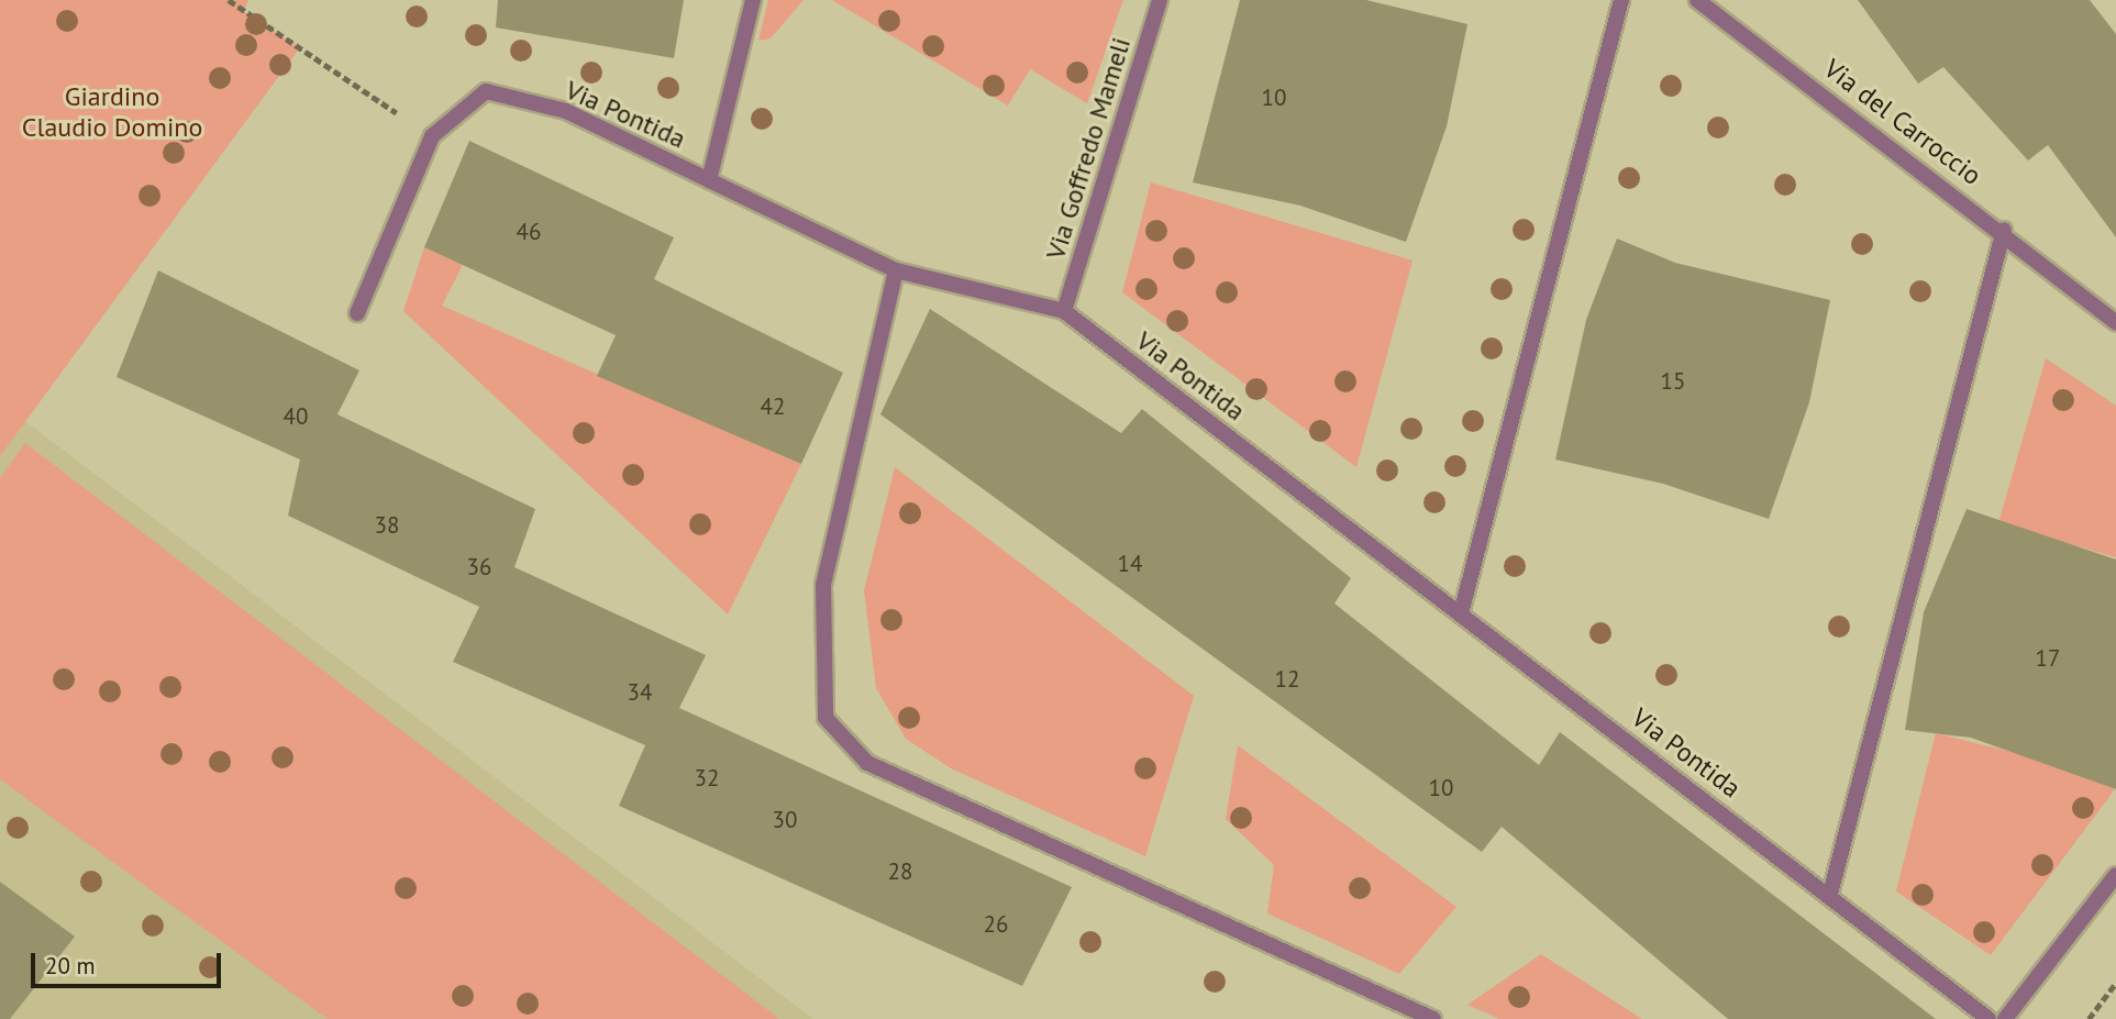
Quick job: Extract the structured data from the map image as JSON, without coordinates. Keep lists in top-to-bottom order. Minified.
{"streets":{"street":["Via Pontida","Via del Carroccio","Via Goffredo Mameli"]},"crossings":[["Via Pontida","Via Goffredo Mameli"]],"parks":["Giardino Claudio Domino"],"house_numbers":["10","46","15","42","40","38","14","36","17","12","34","32","10","30","28","26"],"scale_bar":"20 m"}
